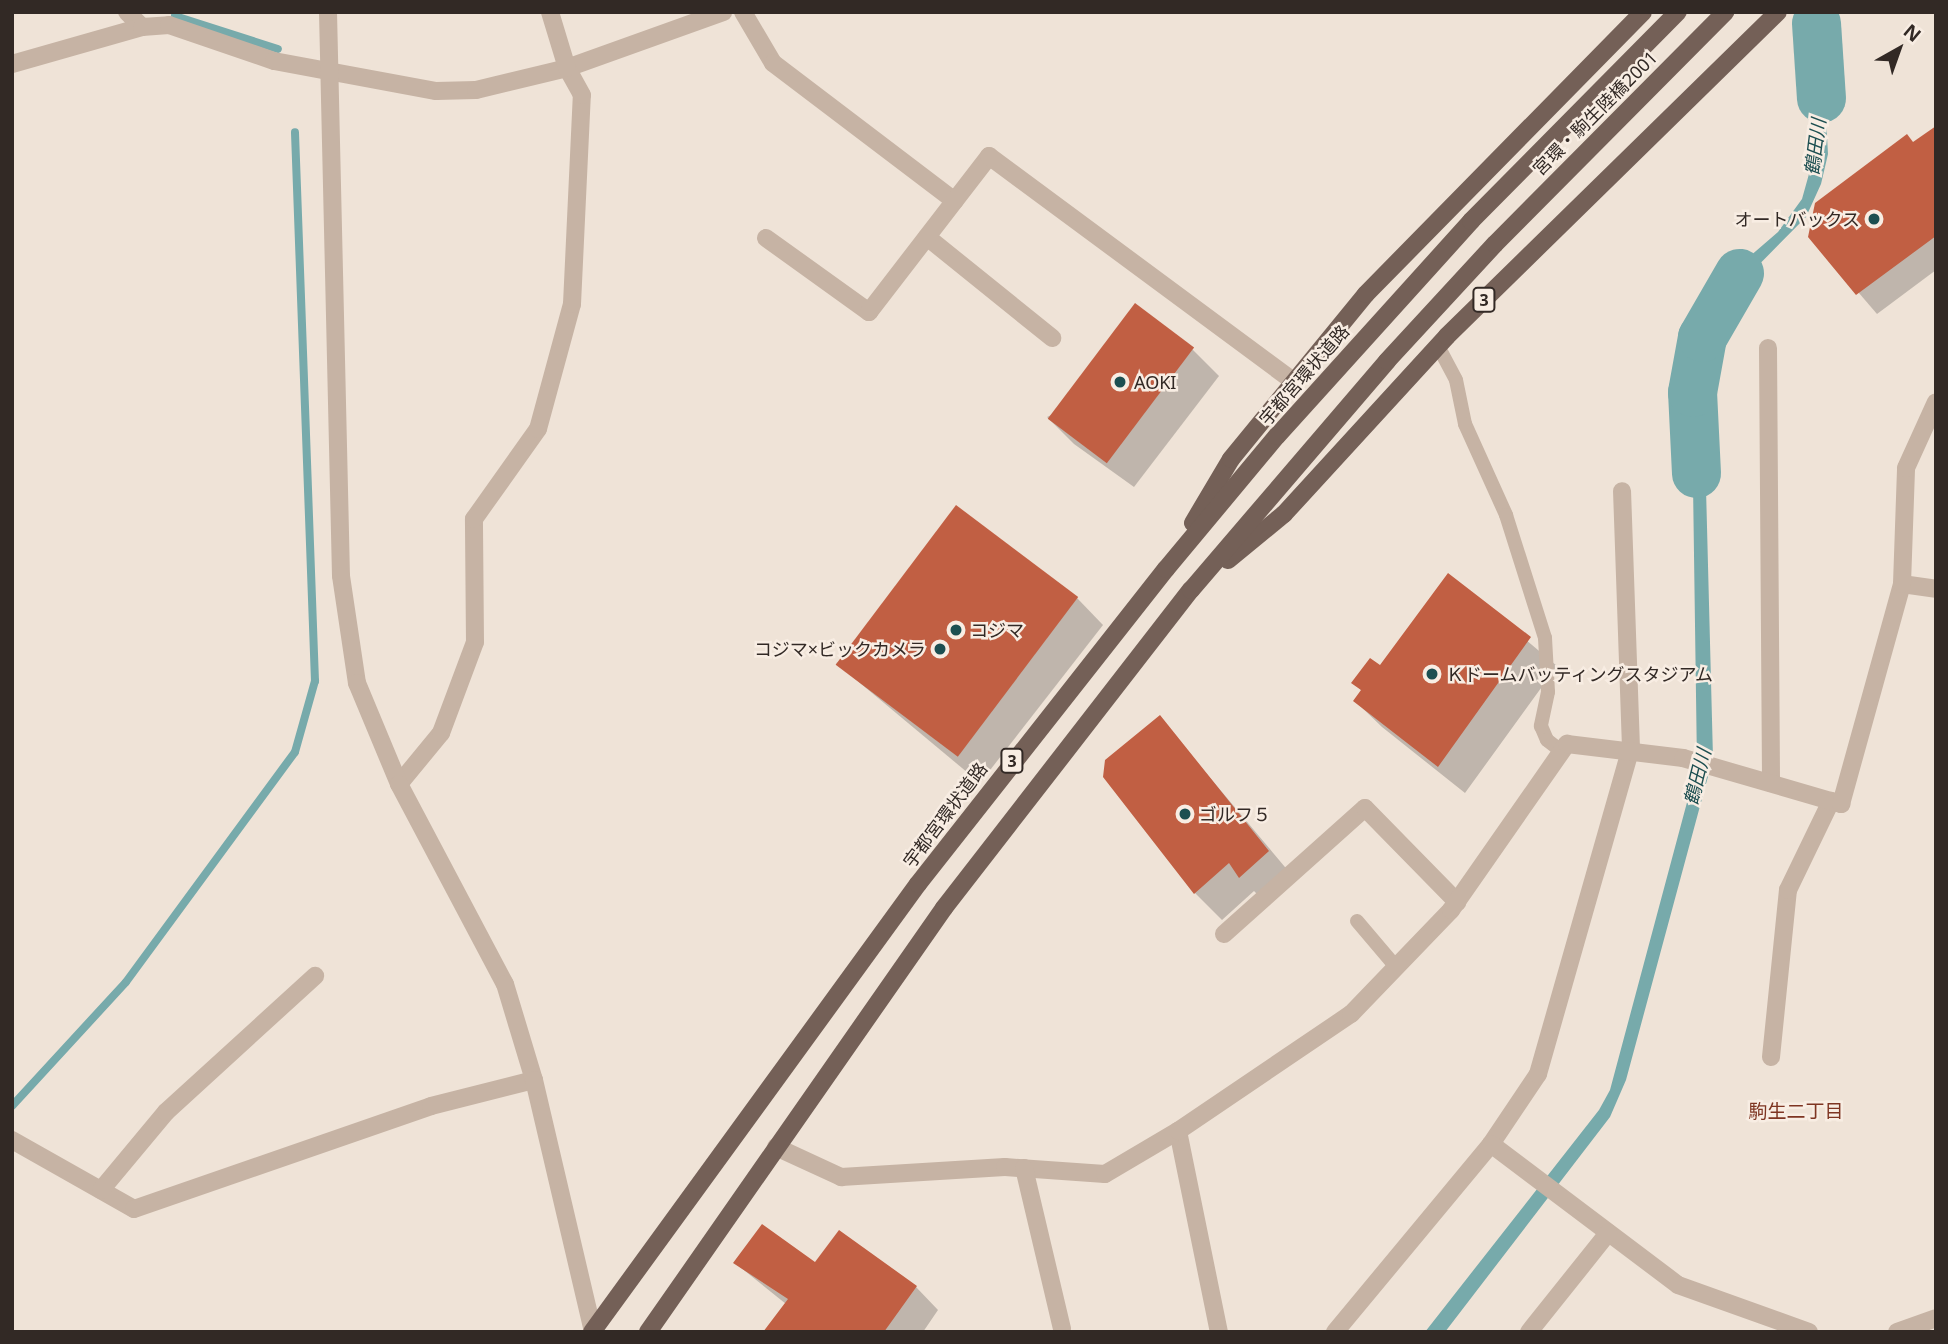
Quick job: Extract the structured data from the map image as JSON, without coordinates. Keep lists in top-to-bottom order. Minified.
{"streets":{"main road":["宮環・駒生陸橋2001","3","宇都宮環状道路"]},"crossings":[["宮環・駒生陸橋2001","3"],["宮環・駒生陸橋2001","宇都宮環状道路"],["3","宇都宮環状道路"]],"districts":["駒生二丁目"],"water":["鶴田川"],"places":["オートバックス","AOKI","コジマ","コジマ×ビックカメラ","Ｋドームバッティングスタジアム","ゴルフ５"],"north":"top right"}
